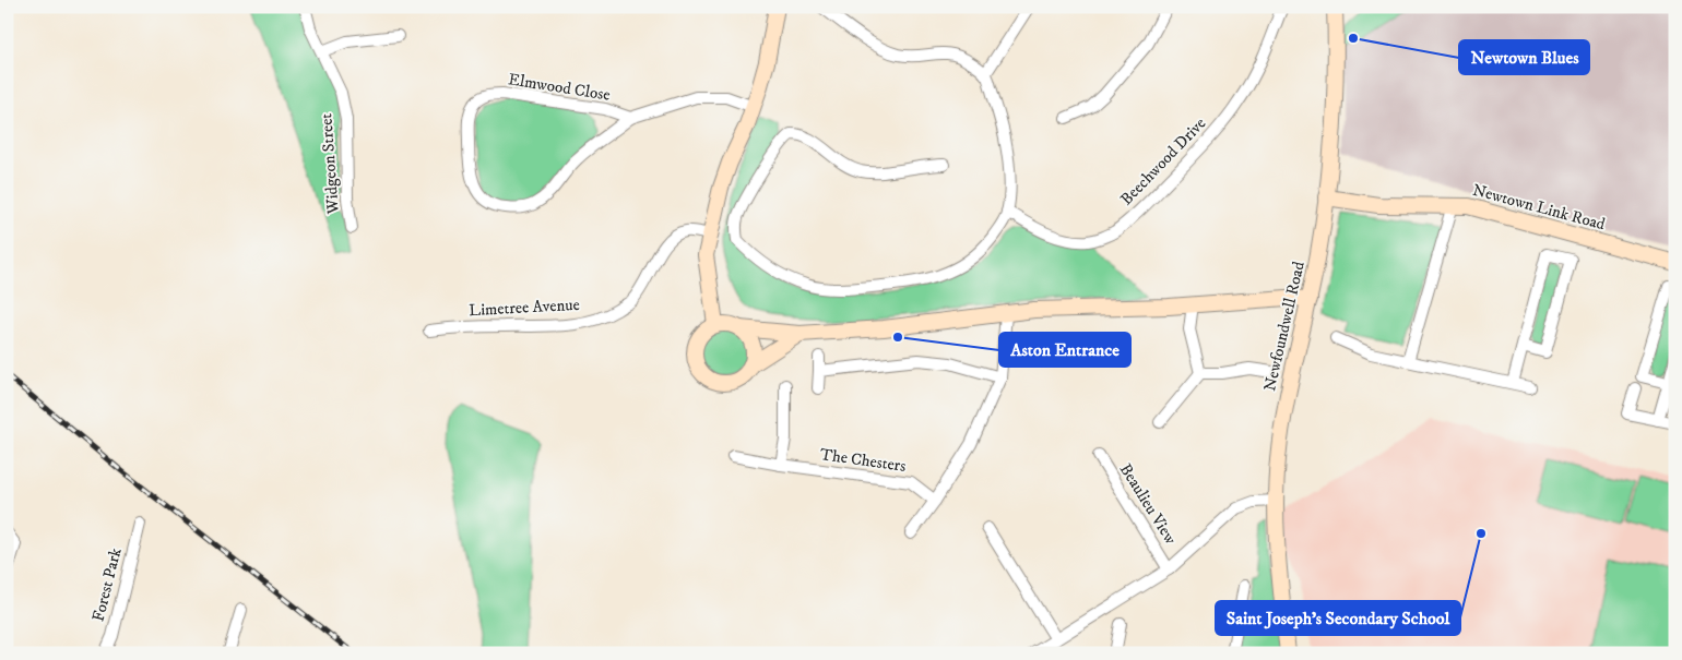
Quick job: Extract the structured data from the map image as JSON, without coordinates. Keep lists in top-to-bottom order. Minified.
{"streets":{"street":["Elmwood Close","Beechwood Drive","Widgeon Street","Newtown Link Road","Limetree Avenue","Newfoundwell Road","The Chesters","Beaulieu View","Forest Park"]},"crossings":[["Newtown Link Road","Newfoundwell Road"],["Newfoundwell Road","Beaulieu View"]],"places":["Newtown Blues","Aston Entrance","Saint Joseph's Secondary School"]}
